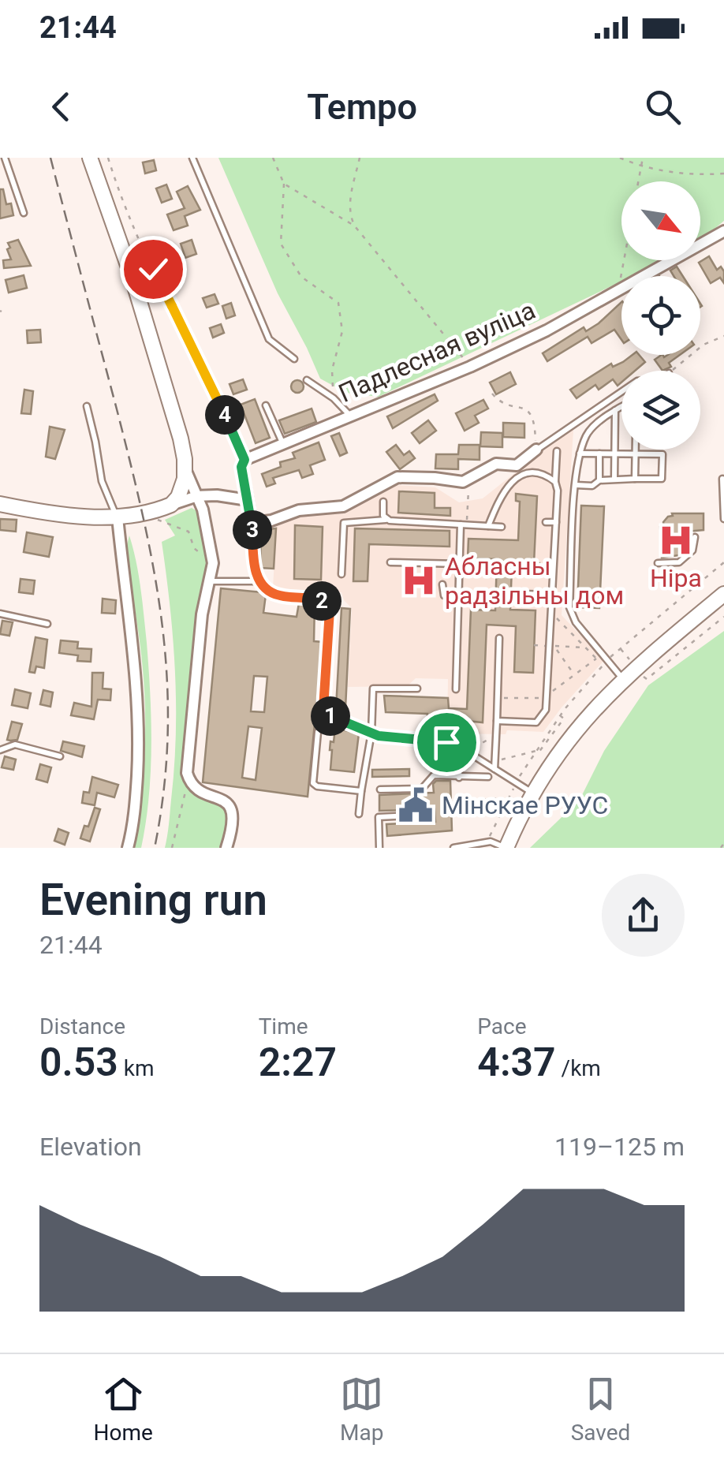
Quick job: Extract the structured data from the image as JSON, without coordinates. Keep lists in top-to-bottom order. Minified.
{"streets":{"street":["Падлесная вуліца"]},"places":{"hospital":["Ніра","Абласны радзільны дом"],"public building":["Мінскае РУУС"]},"north":"bottom right","page":{"status":"21:44","header":"Tempo","pins":["4","3","2","1"],"heading":["Evening run","21:44"],"stats":[["Distance","0.53 km"],["Time","2:27"],["Pace","4:37 /km"]],"chart":["Elevation","119–125 m"],"tabs":["Home","Map","Saved"]}}
